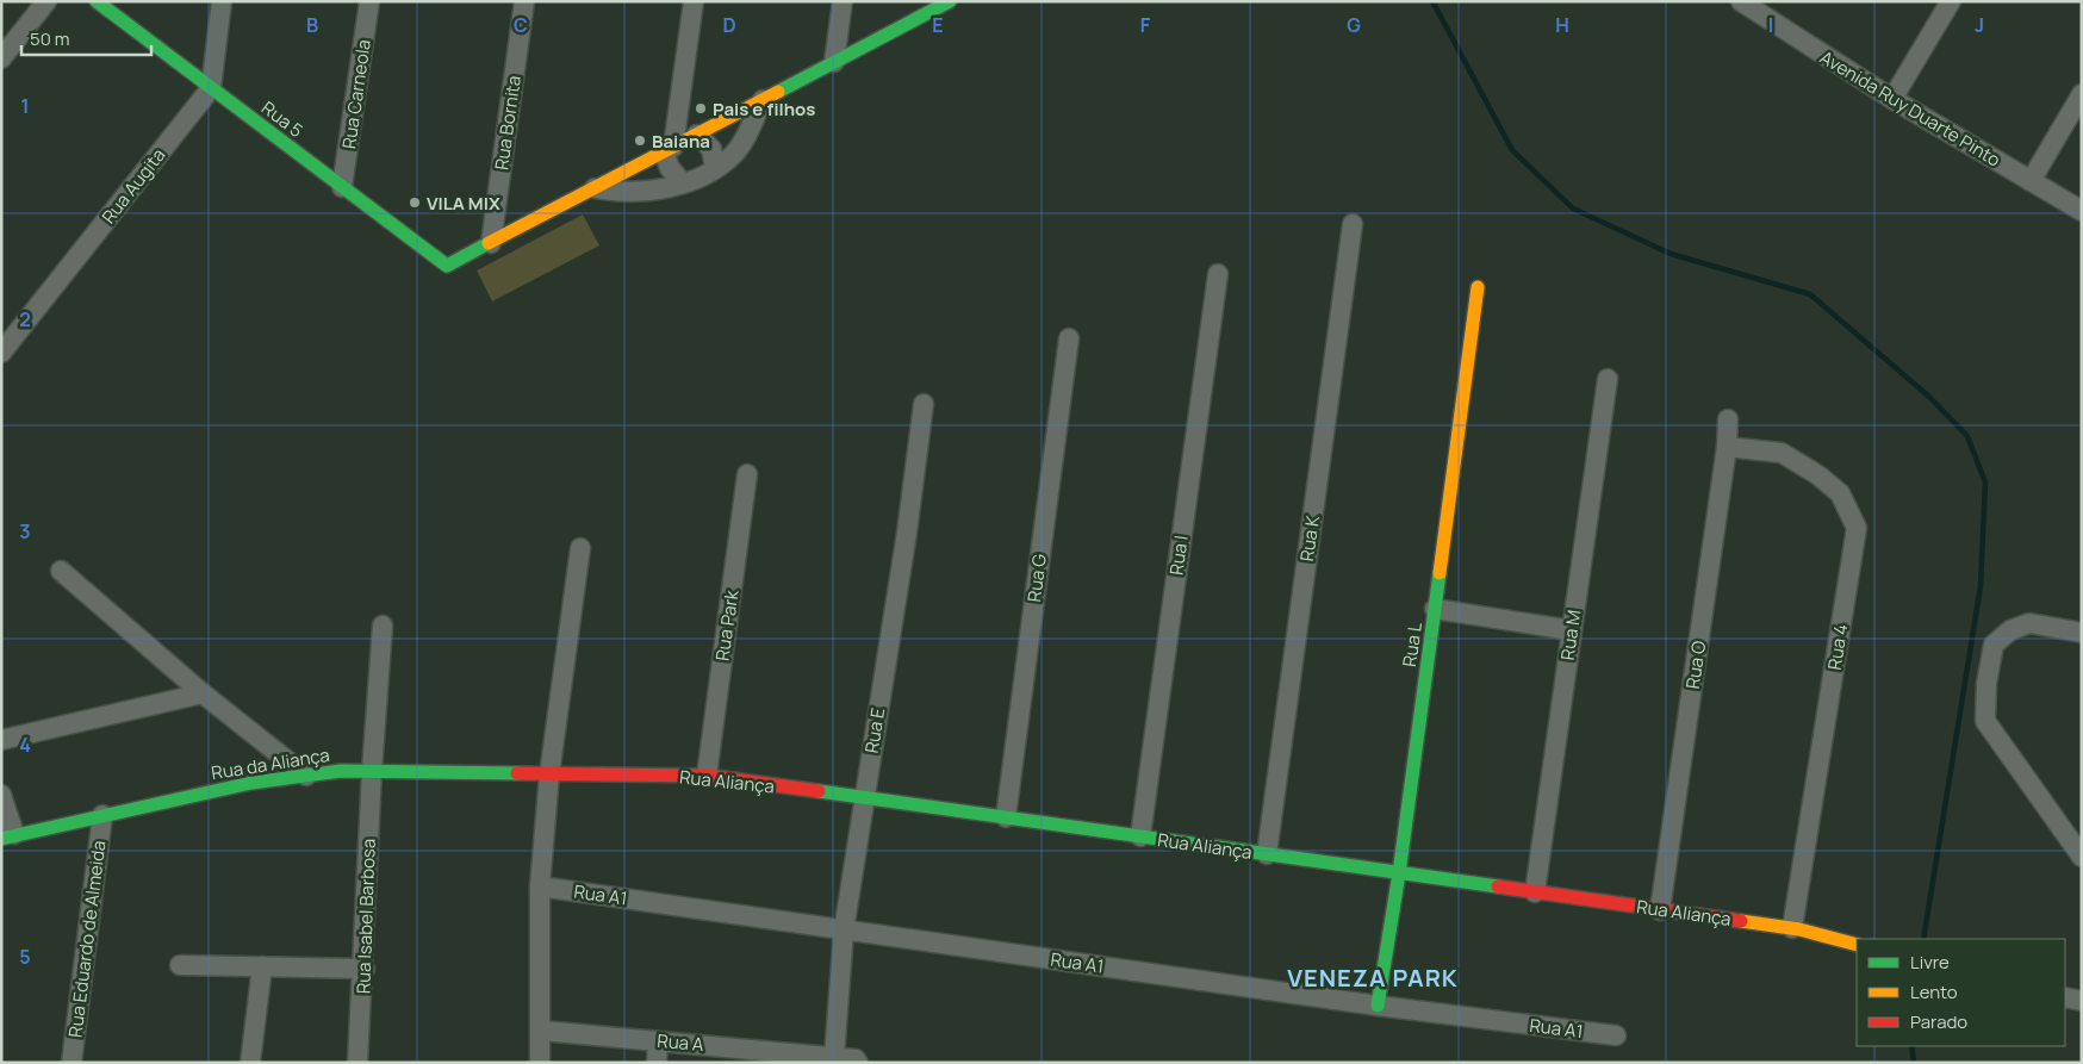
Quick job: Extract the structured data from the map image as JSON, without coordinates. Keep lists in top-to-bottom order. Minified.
{"streets":{"street":["Rua Carneola","Avenida Ruy Duarte Pinto","Rua 5","Rua Bornita","Rua Augita","Rua K","Rua I","Rua G","Rua Park","Rua M","Rua L","Rua 4","Rua O","Rua E","Rua da Aliança","Rua Aliança","Rua A1","Rua Isabel Barbosa","Rua Eduardo de Almeida","Rua A"]},"crossings":[["Rua Carneola","Rua 5"],["Rua 5","Rua Bornita"],["Rua 5","Rua Augita"],["Rua K","Rua Aliança"],["Rua I","Rua Aliança"],["Rua G","Rua Aliança"],["Rua Park","Rua Aliança"],["Rua M","Rua Aliança"],["Rua L","Rua Aliança"],["Rua L","Rua A1"],["Rua 4","Rua O"],["Rua 4","Rua Aliança"],["Rua O","Rua Aliança"],["Rua E","Rua Aliança"],["Rua E","Rua A1"],["Rua E","Rua A"],["Rua da Aliança","Rua Aliança"],["Rua da Aliança","Rua Isabel Barbosa"],["Rua da Aliança","Rua Eduardo de Almeida"]],"districts":["VENEZA PARK"],"places":["Pais e filhos","Baiana","VILA MIX"],"legend":["Livre","Lento","Parado"],"scale_bar":"50 m","grid":{"columns":["B","C","D","E","F","G","H","I","J"],"rows":["1","2","3","4","5"]}}
